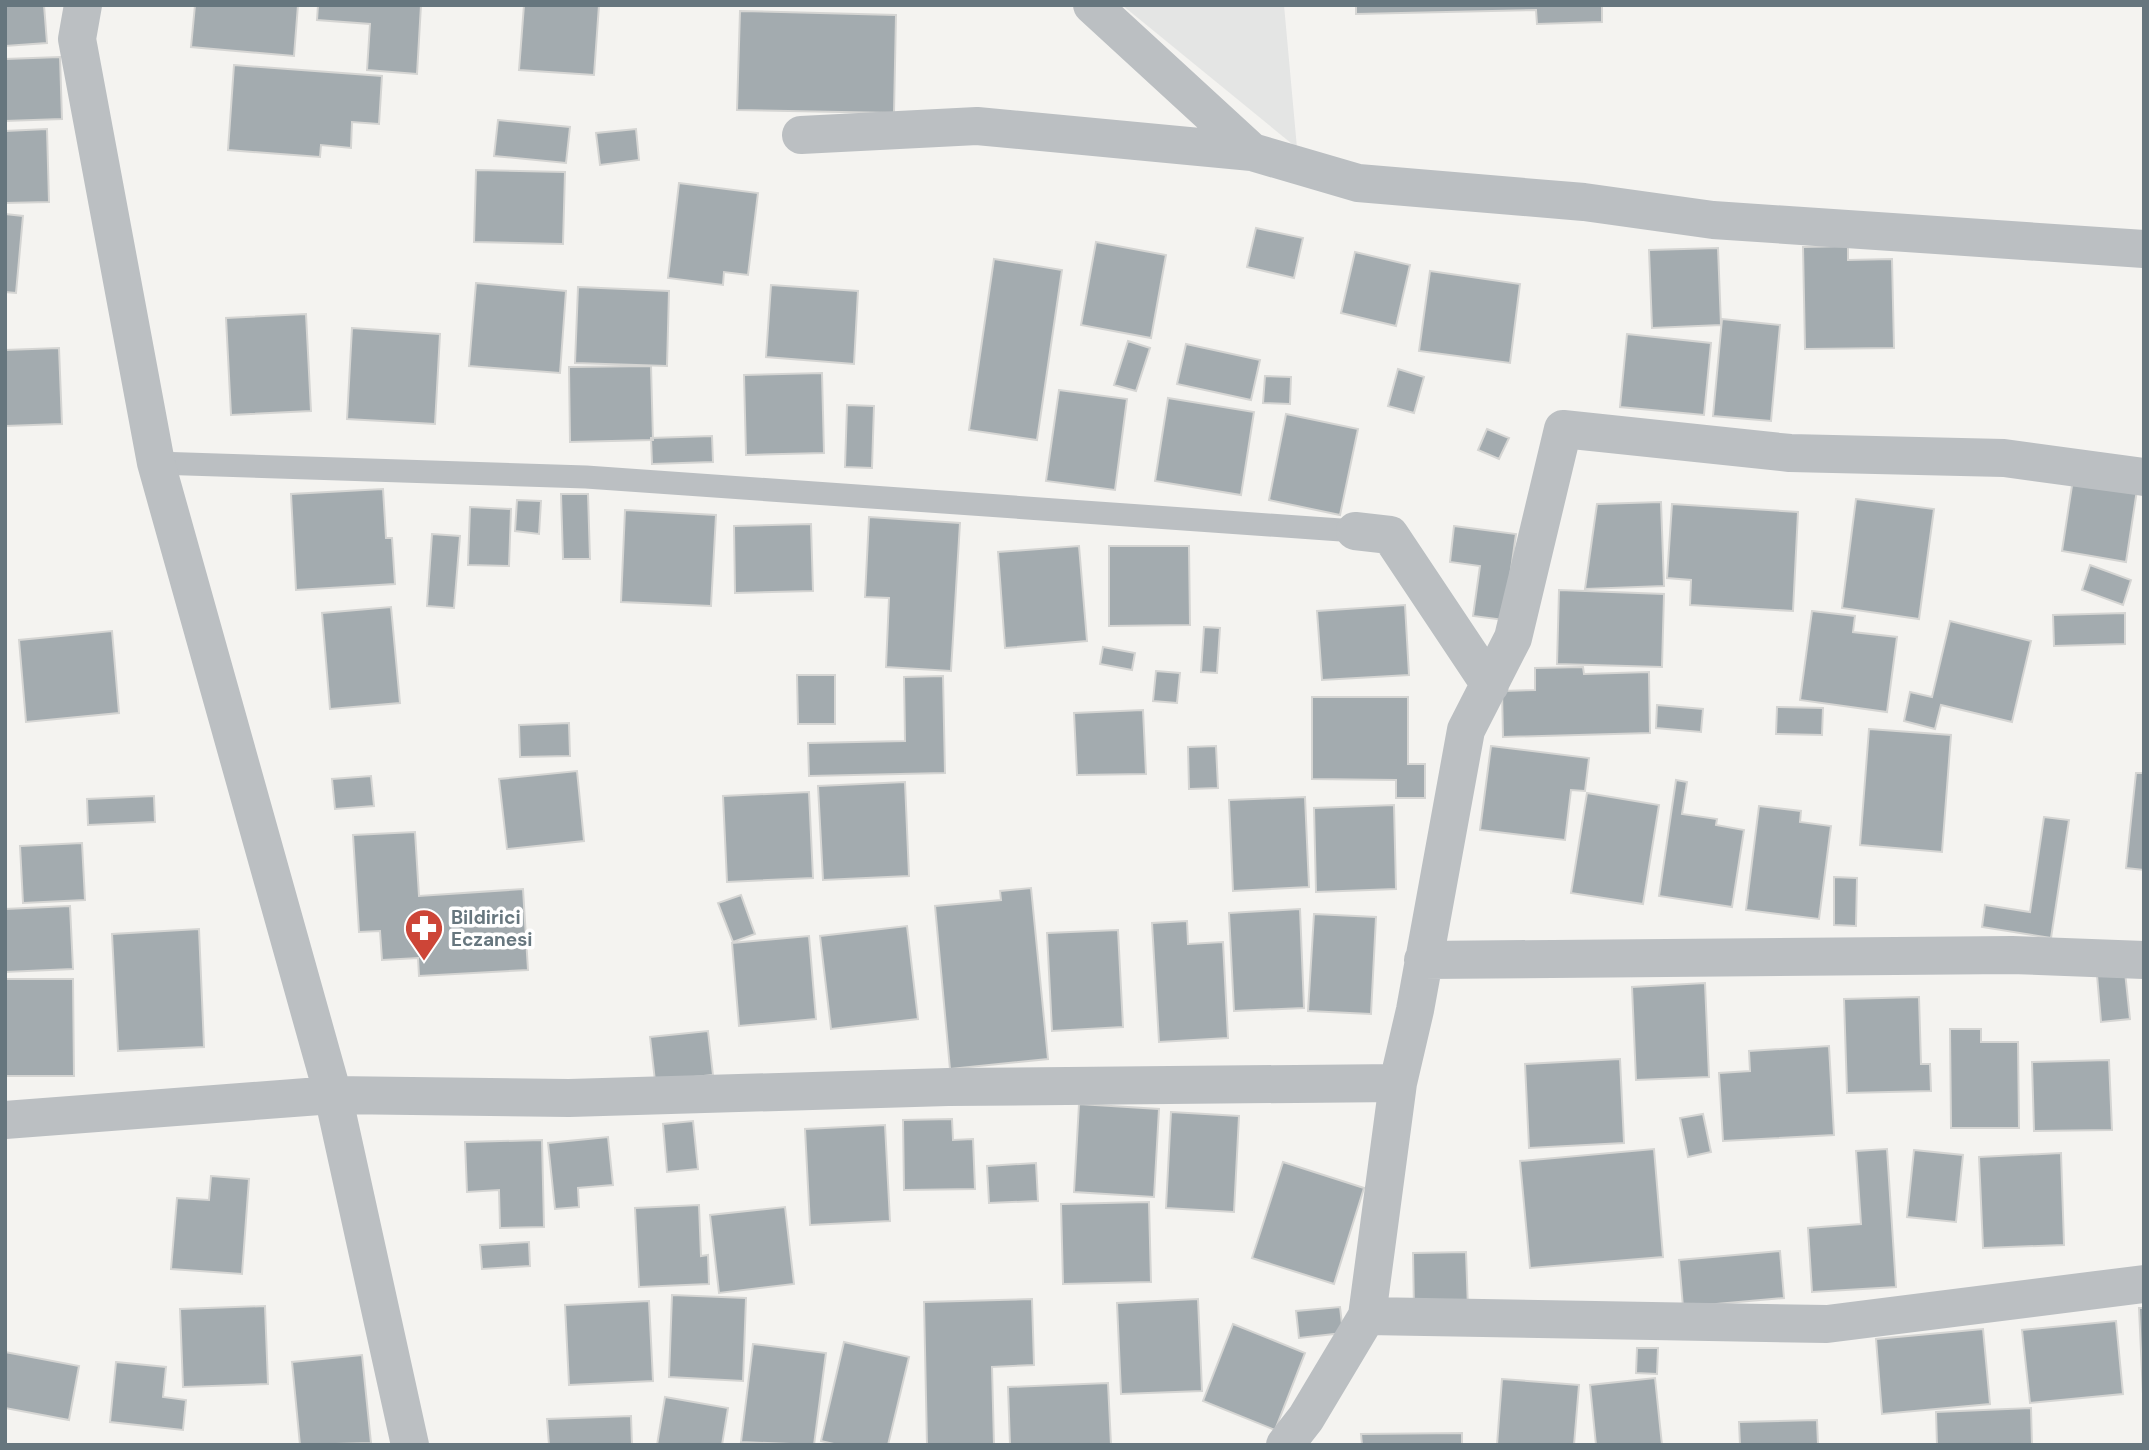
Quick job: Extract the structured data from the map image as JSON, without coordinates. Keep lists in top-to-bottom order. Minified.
{"places":{"pharmacy":["Bildirici Eczanesi"]}}
